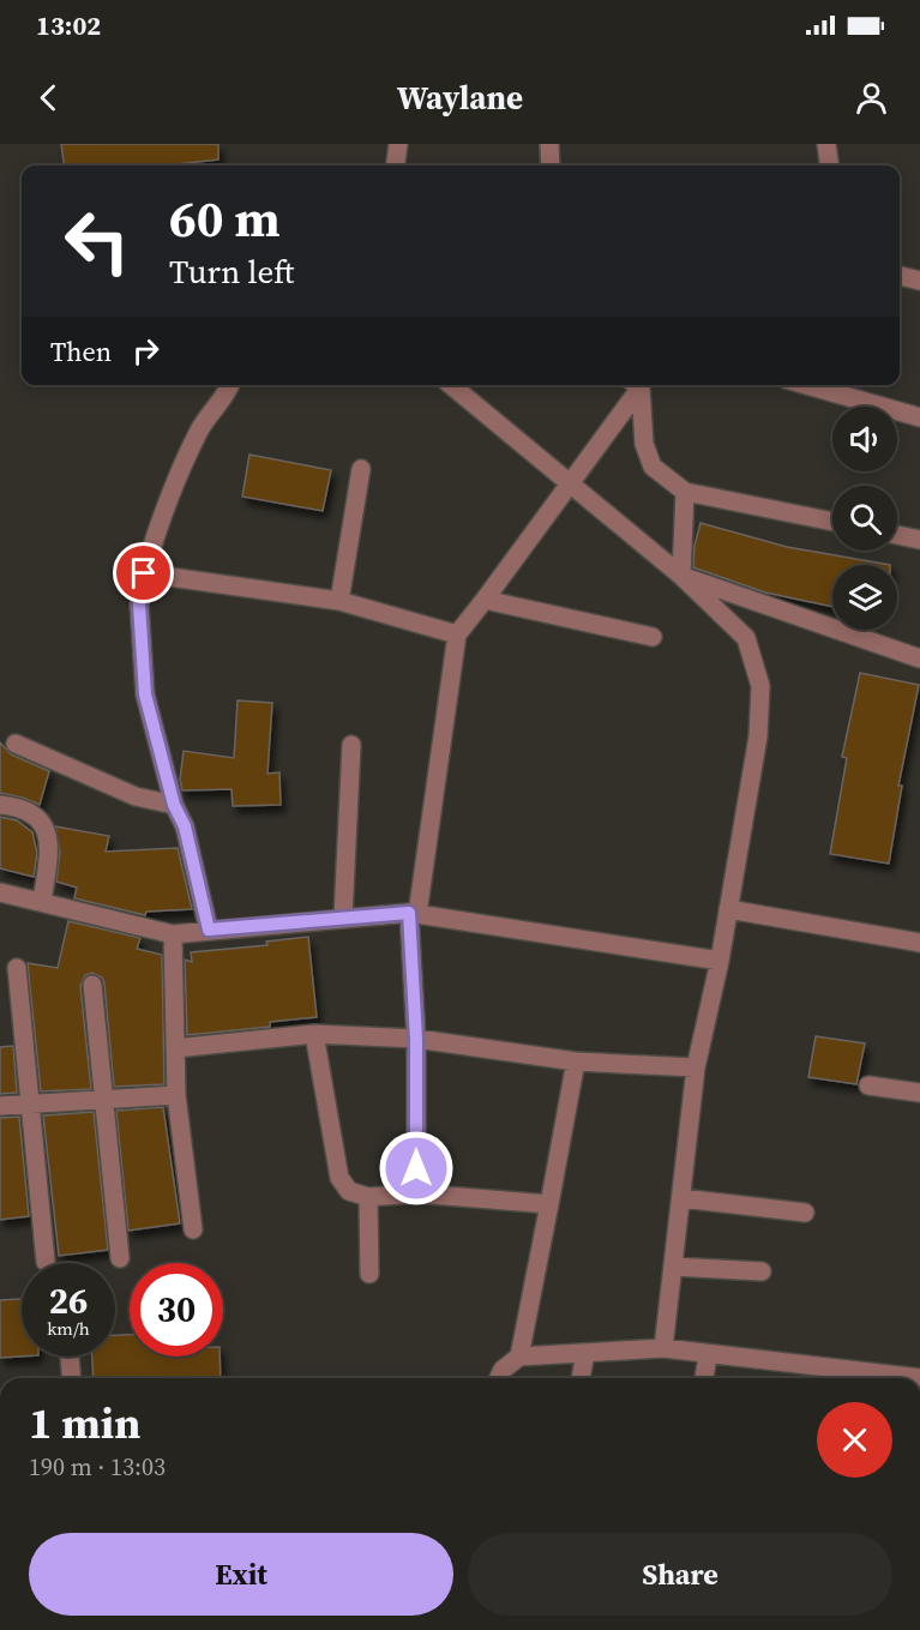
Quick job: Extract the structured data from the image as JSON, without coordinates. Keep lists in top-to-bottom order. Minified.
{"page":{"status":"13:02","header":"Waylane","turn":["60 m","Turn left"],"then":"Then","speed":"26 km/h","limit":"30","heading":["1 min","190 m · 13:03"],"buttons":["Exit","Share"]}}
